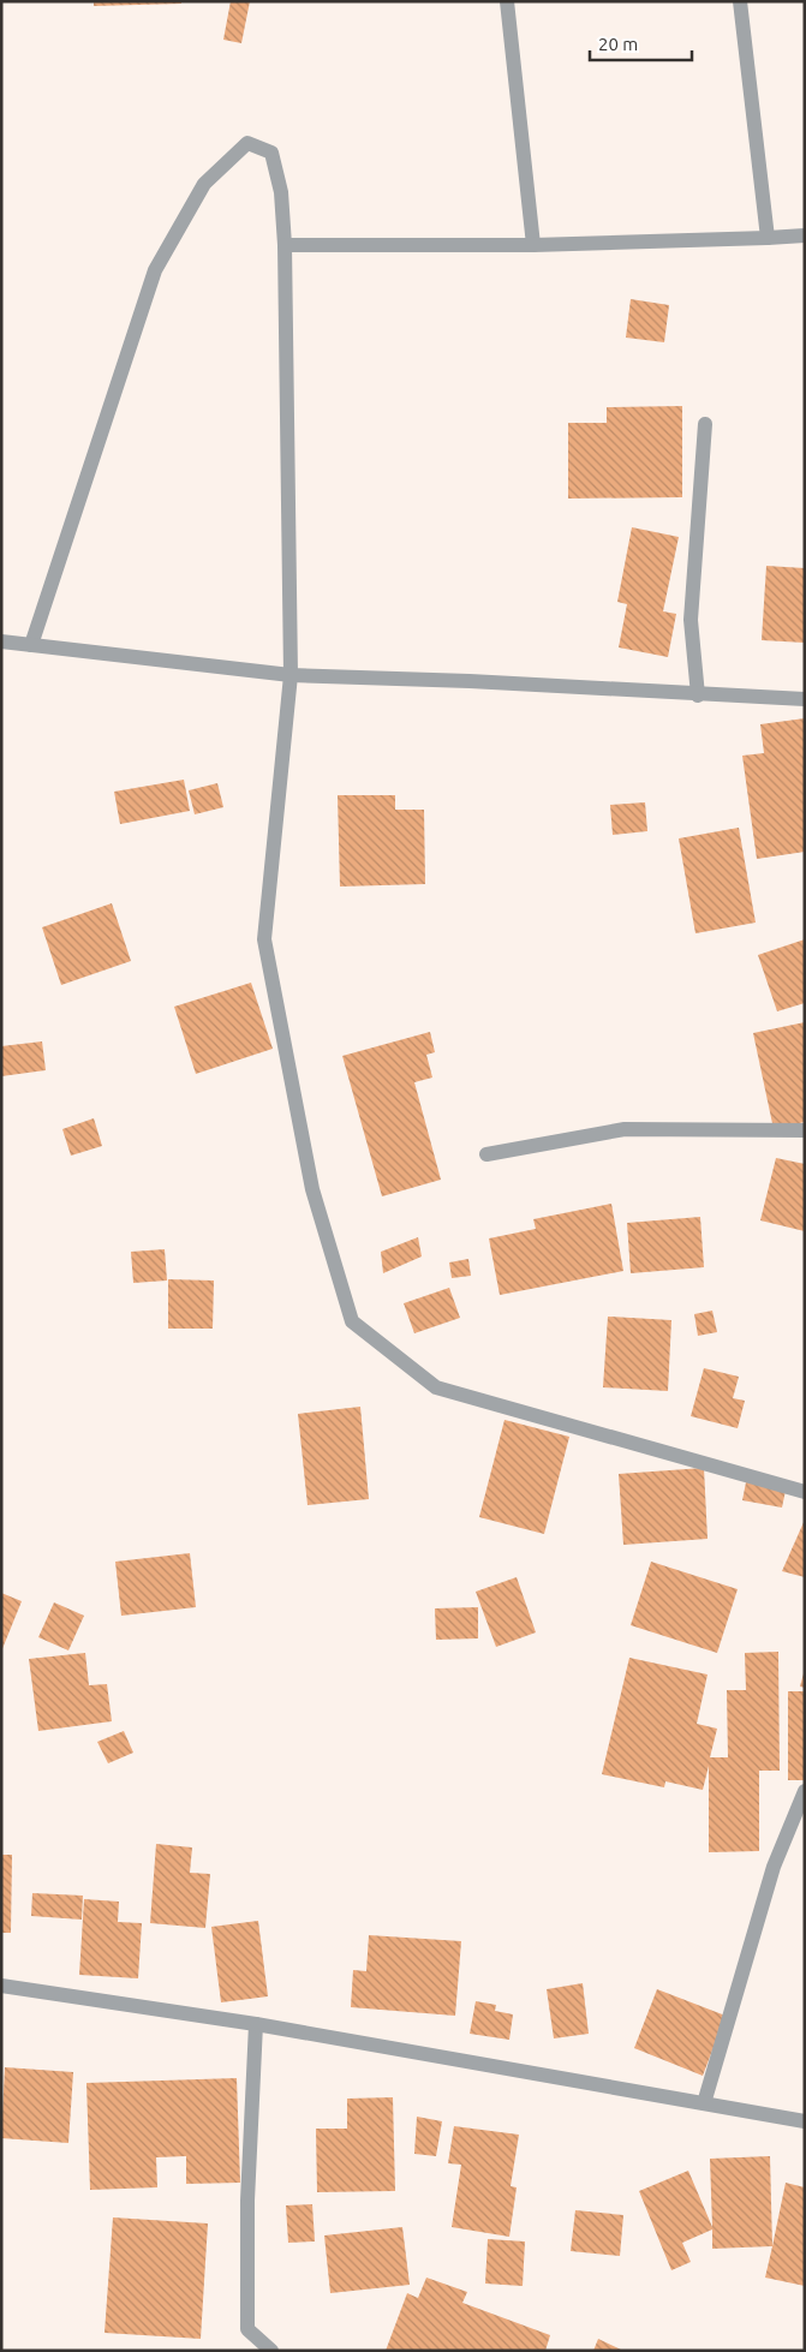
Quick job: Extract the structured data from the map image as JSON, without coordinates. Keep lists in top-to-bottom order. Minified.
{"scale_bar":"20 m"}
